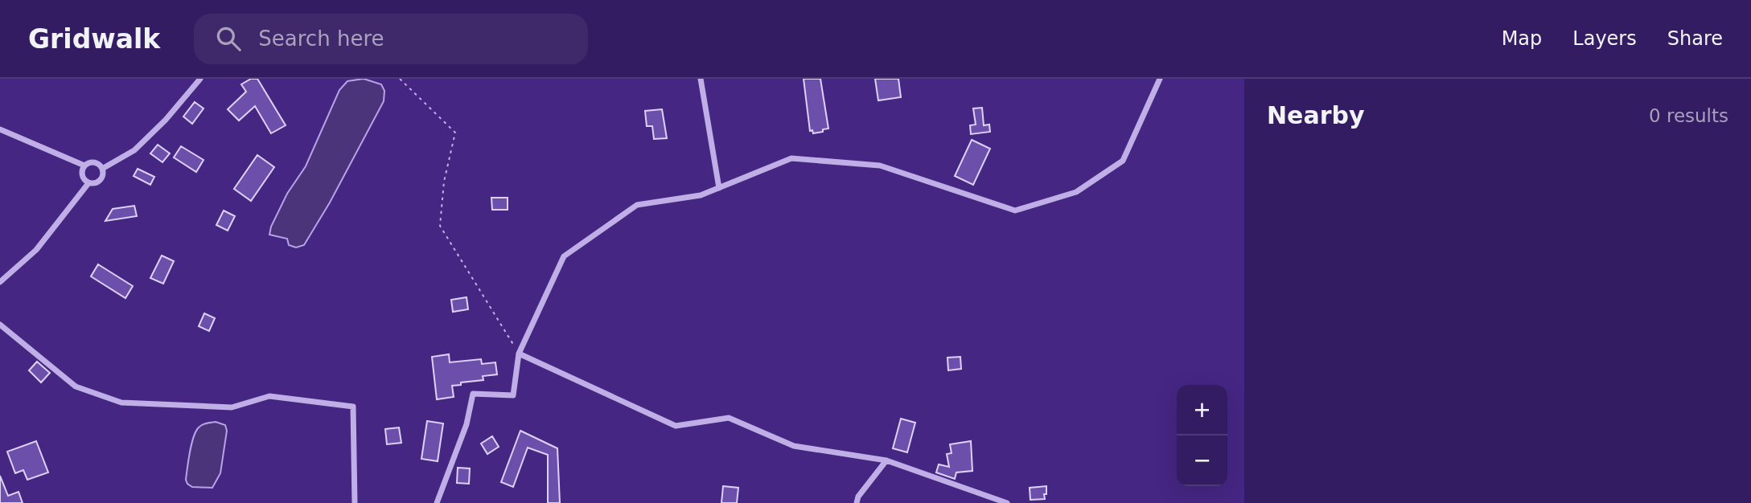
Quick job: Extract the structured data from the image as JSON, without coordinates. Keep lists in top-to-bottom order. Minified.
{"page":{"header":"Gridwalk","search":"Search here","nav":["Map","Layers","Share"],"heading":["Nearby","0 results"],"map_buttons":["+","−"]}}
